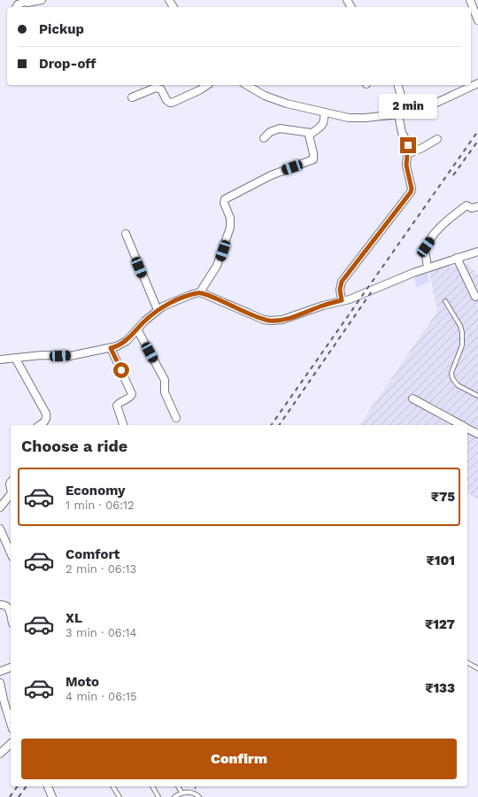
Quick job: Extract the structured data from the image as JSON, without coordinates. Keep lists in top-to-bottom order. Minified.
{"page":{"banner":["Pickup","Drop-off"],"bubble":"2 min","heading":"Choose a ride","list":[{"name":"Economy","note":"1 min · 06:12","value":"₹75"},{"name":"Comfort","note":"2 min · 06:13","value":"₹101"},{"name":"XL","note":"3 min · 06:14","value":"₹127"},{"name":"Moto","note":"4 min · 06:15","value":"₹133"}],"buttons":"Confirm"}}
